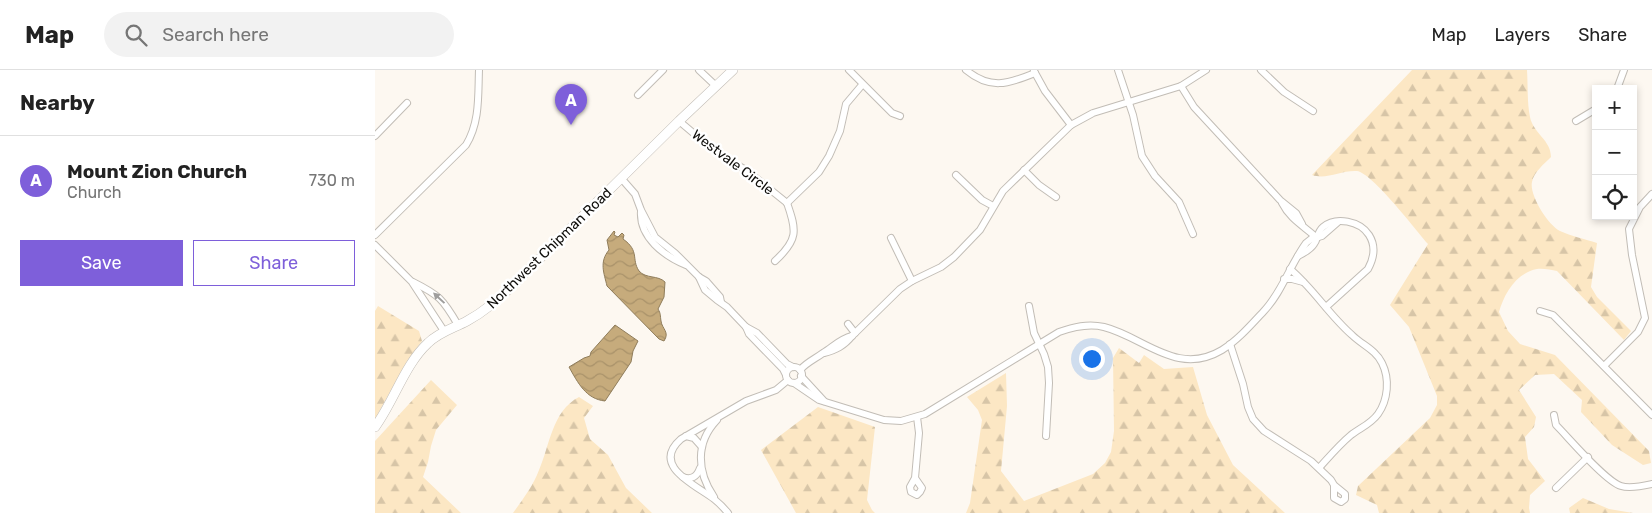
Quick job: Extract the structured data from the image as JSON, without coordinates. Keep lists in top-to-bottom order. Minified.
{"streets":{"main road":["Northwest Chipman Road"],"street":["Westvale Circle"]},"crossings":[["Westvale Circle","Northwest Chipman Road"]],"page":{"header":"Map","search":"Search here","nav":["Map","Layers","Share"],"heading":"Nearby","pins":"A","map_buttons":["+","−"],"list":[{"mark":"A","name":"Mount Zion Church","note":"Church","value":"730 m"}],"buttons":["Save","Share"]}}
